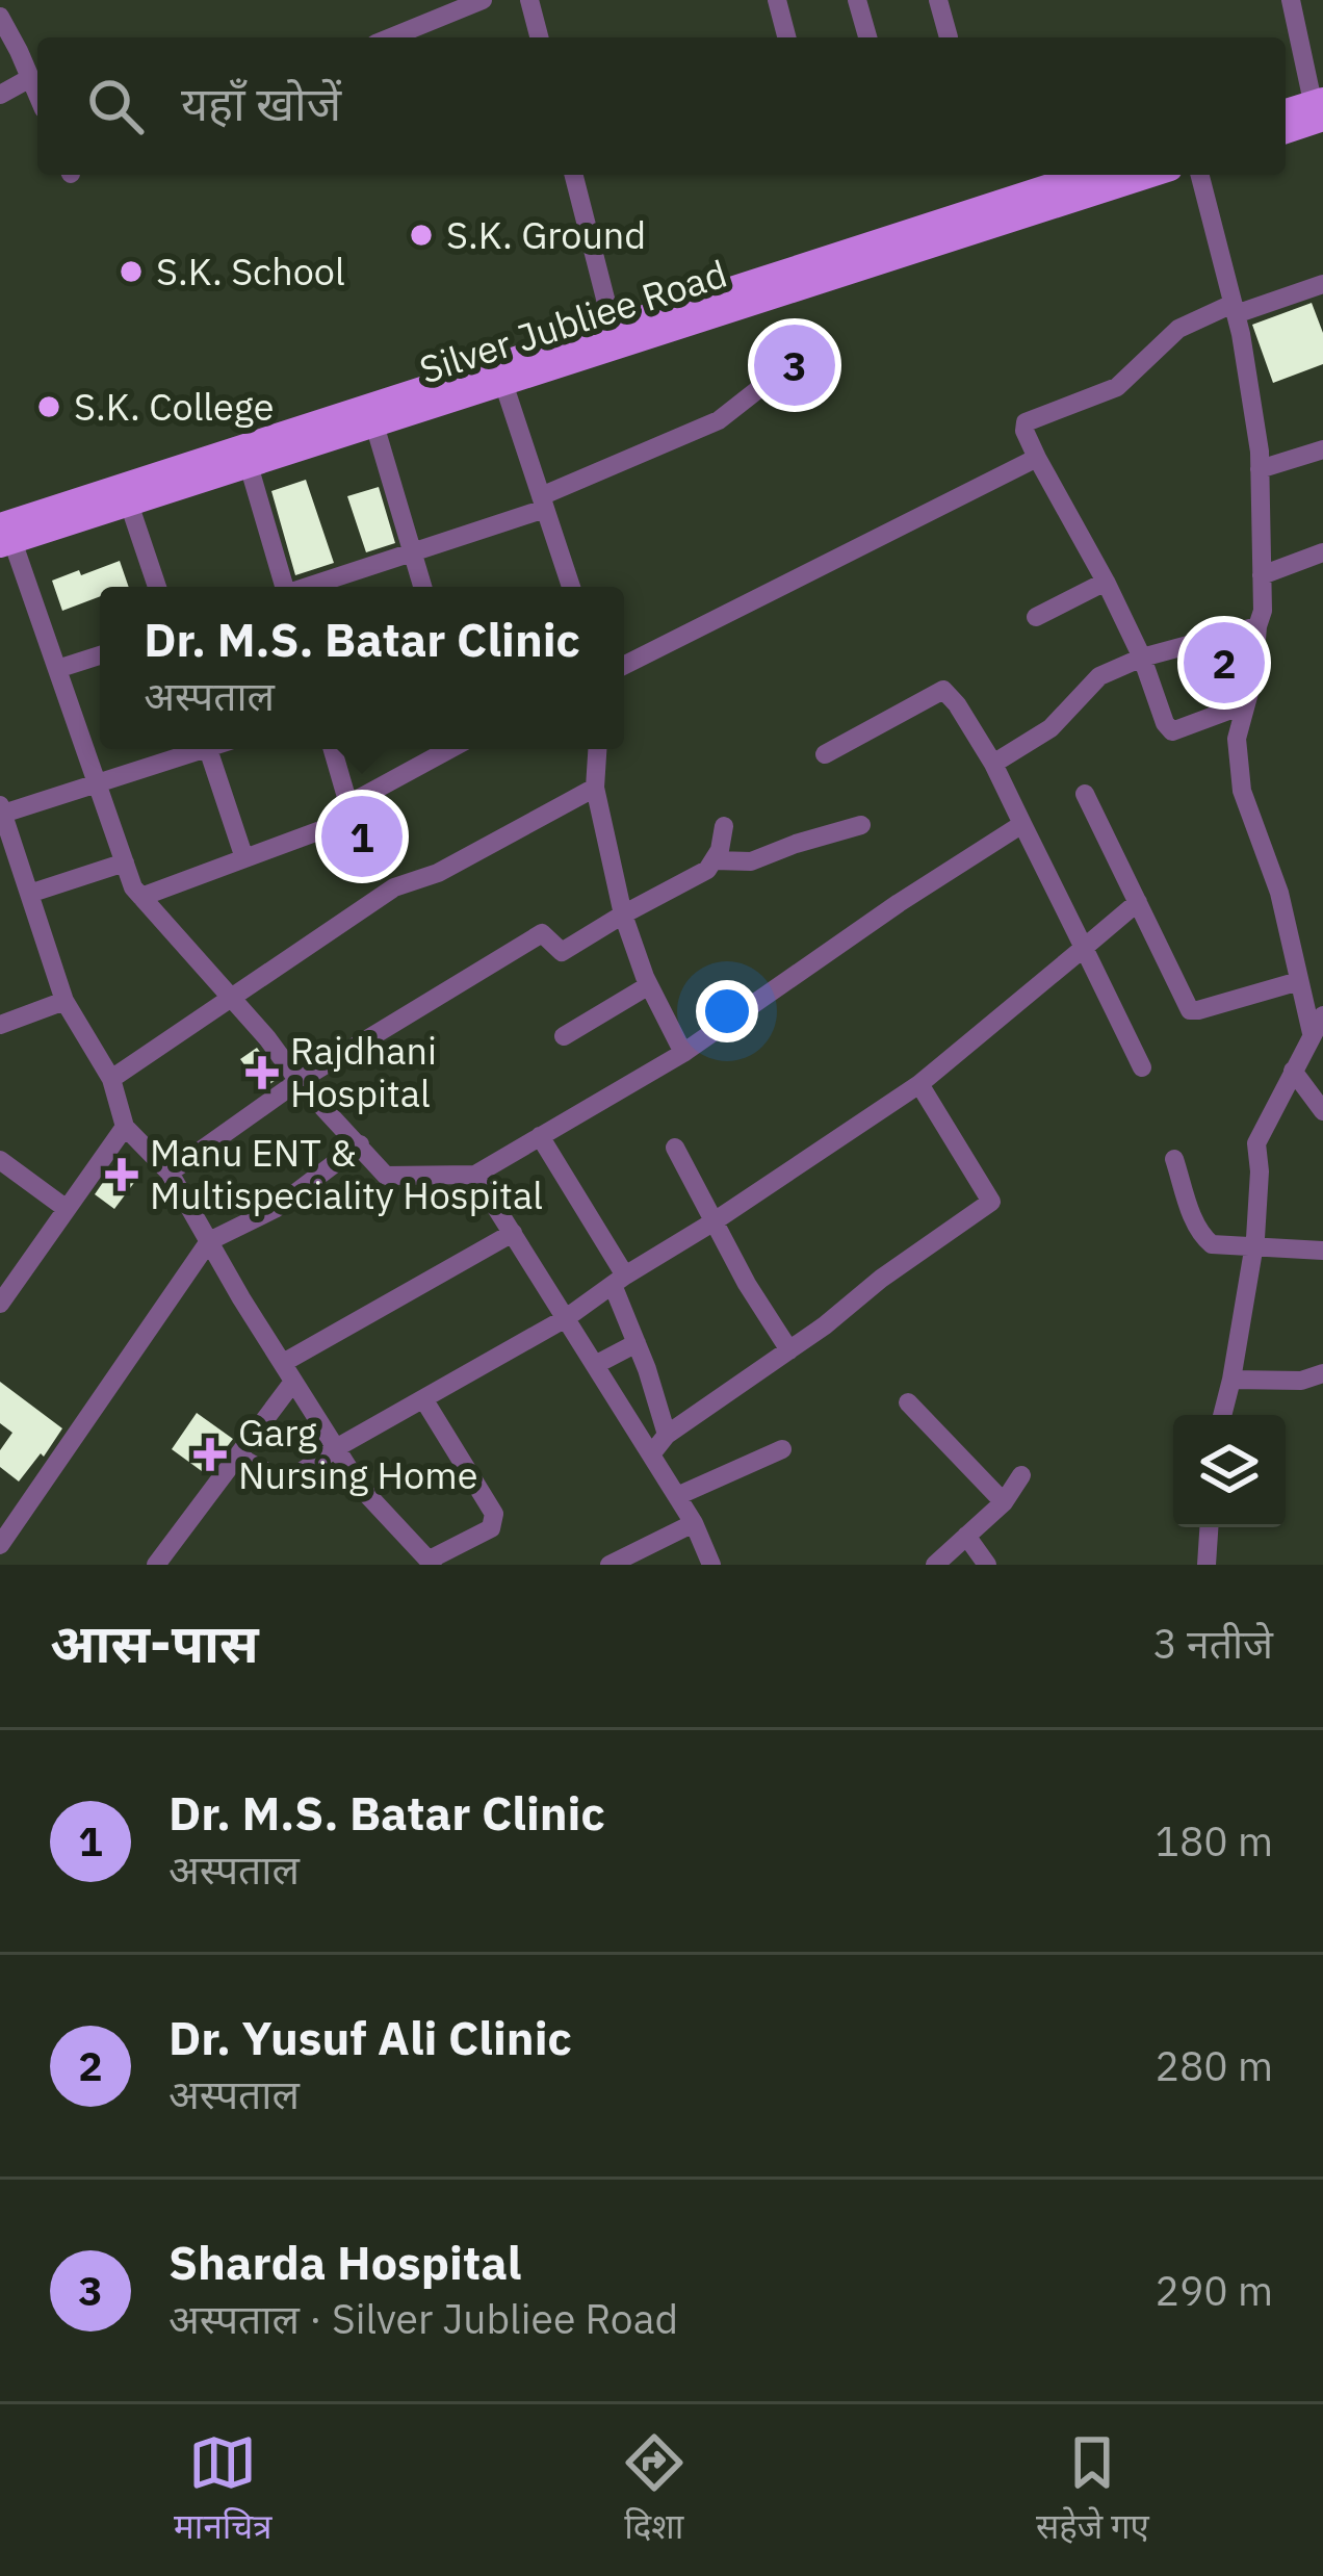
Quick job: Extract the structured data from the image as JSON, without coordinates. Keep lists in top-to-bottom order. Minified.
{"streets":{"main road":["Silver Jubliee Road"]},"places":{"other":["S.K. Ground","S.K. School","S.K. College"],"health":["Rajdhani Hospital","Manu ENT & Multispeciality Hospital","Garg Nursing Home"]},"page":{"search":"यहाँ खोजें","pins":["3","2","1"],"popup":["Dr. M.S. Batar Clinic","अस्पताल"],"heading":["आस-पास","3 नतीजे"],"list":[{"mark":"1","name":"Dr. M.S. Batar Clinic","note":"अस्पताल","value":"180 m"},{"mark":"2","name":"Dr. Yusuf Ali Clinic","note":"अस्पताल","value":"280 m"},{"mark":"3","name":"Sharda Hospital","note":"अस्पताल · Silver Jubliee Road","value":"290 m"}],"nav":["मानचित्र","दिशा","सहेजे गए"]}}
